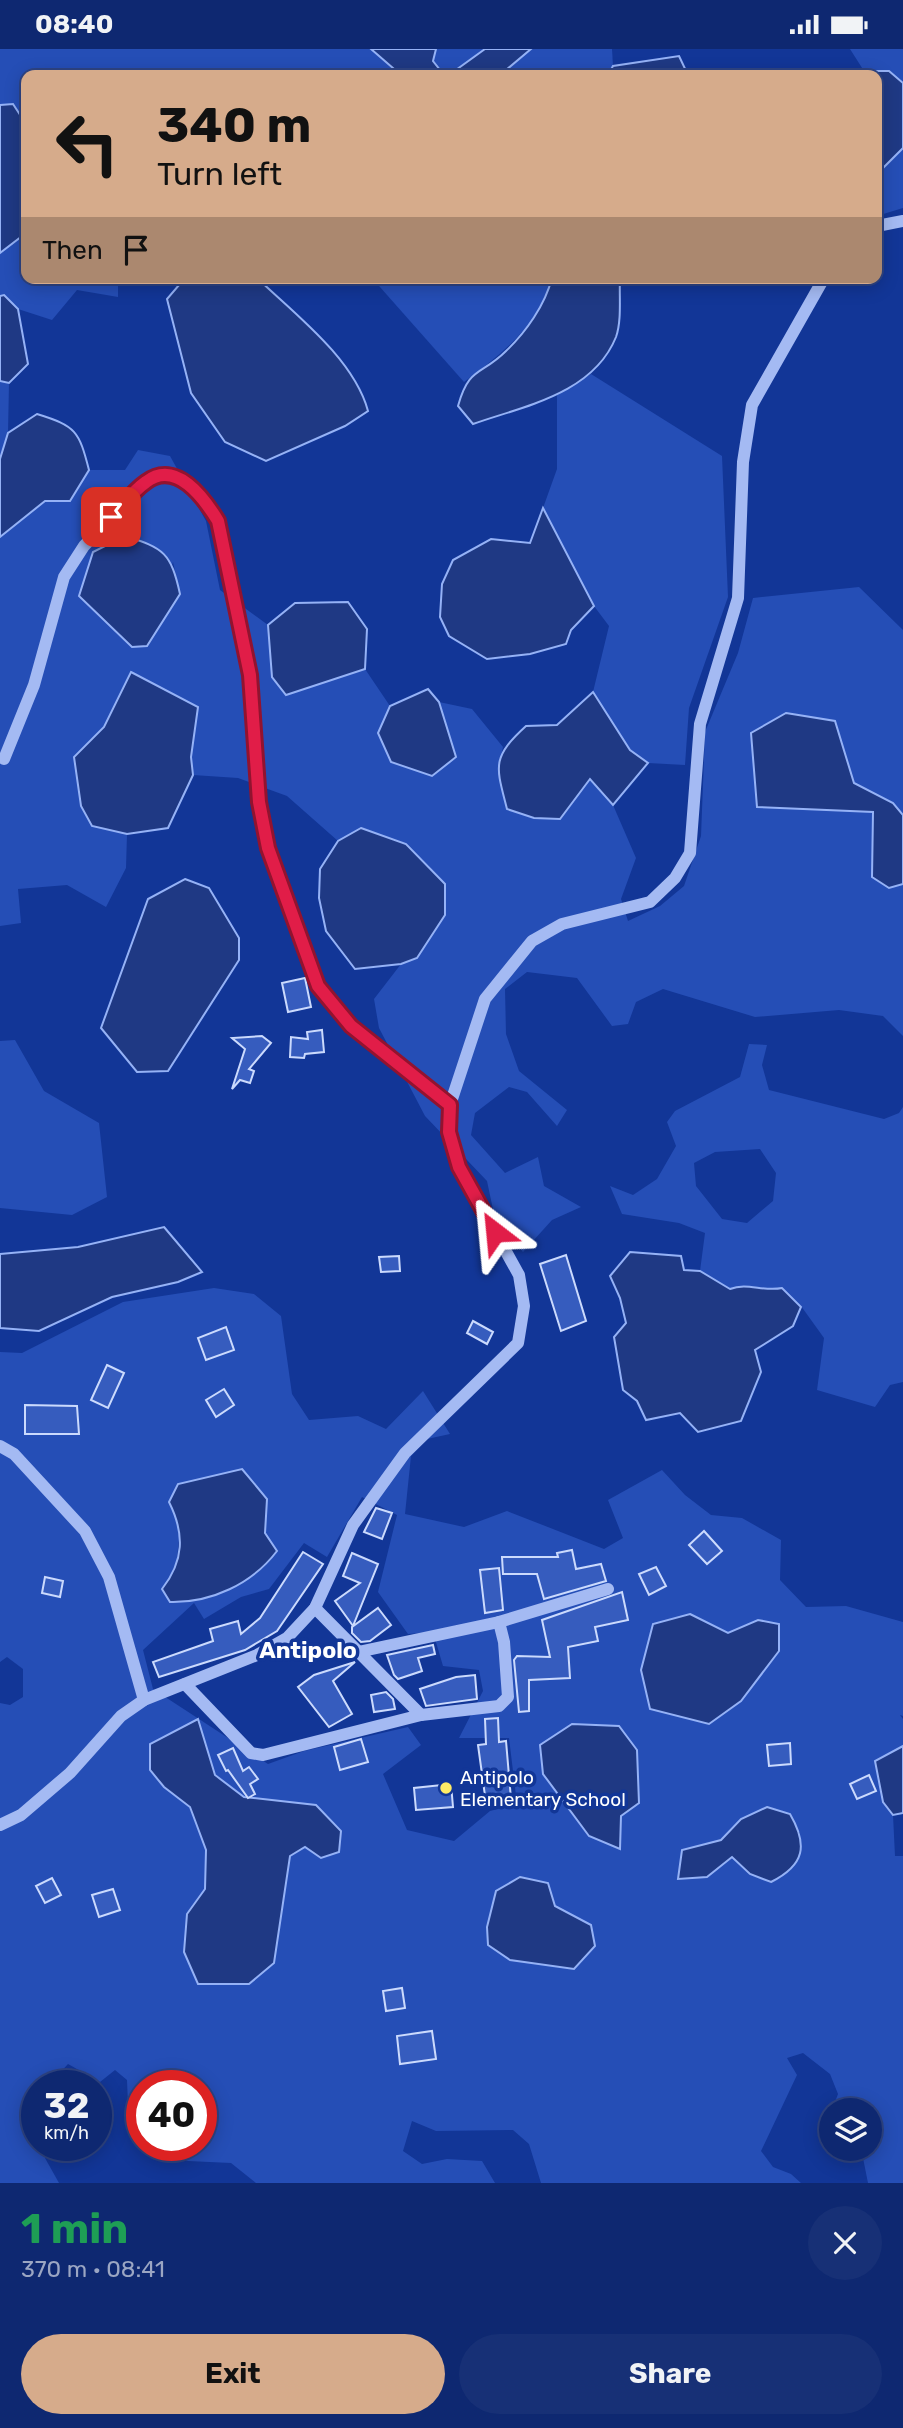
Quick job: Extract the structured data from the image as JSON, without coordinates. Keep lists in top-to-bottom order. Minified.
{"districts":["Antipolo"],"places":["Antipolo Elementary School"],"page":{"status":"08:40","turn":["340 m","Turn left"],"then":"Then","speed":"32 km/h","limit":"40","heading":["1 min","370 m · 08:41"],"buttons":["Exit","Share"]}}
